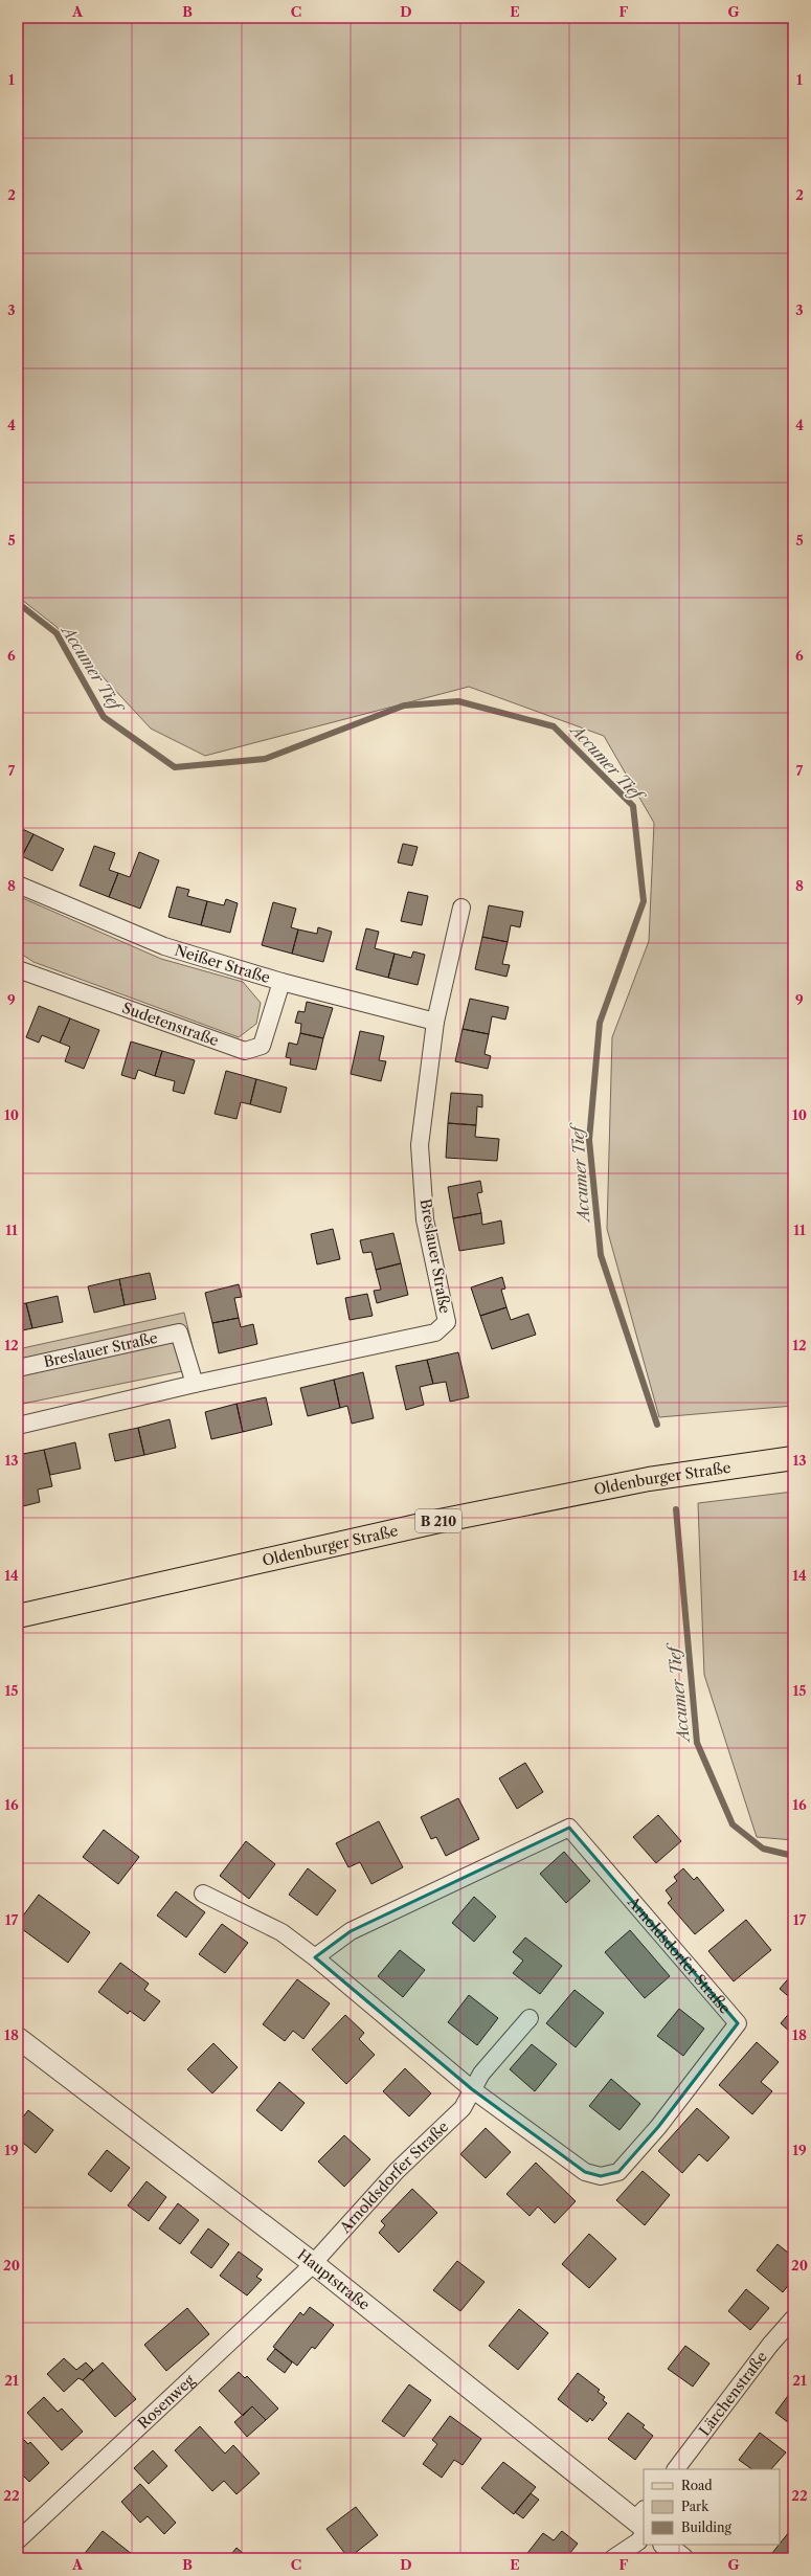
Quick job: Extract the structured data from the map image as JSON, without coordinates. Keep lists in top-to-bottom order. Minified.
{"streets":{"main road":["Oldenburger Straße","B 210"],"street":["Neißer Straße","Sudetenstraße","Breslauer Straße","Arnoldsdorfer Straße","Hauptstraße","Lärchenstraße","Rosenweg"]},"crossings":[["Neißer Straße","Sudetenstraße"],["Neißer Straße","Breslauer Straße"],["Arnoldsdorfer Straße","Hauptstraße"],["Arnoldsdorfer Straße","Rosenweg"],["Hauptstraße","Rosenweg"]],"water":["Accumer Tief"],"legend":["Road","Park","Building"],"grid":{"columns":["A","B","C","D","E","F","G"],"rows":["1","2","3","4","5","6","7","8","9","10","11","12","13","14","15","16","17","18","19","20","21","22"]}}
